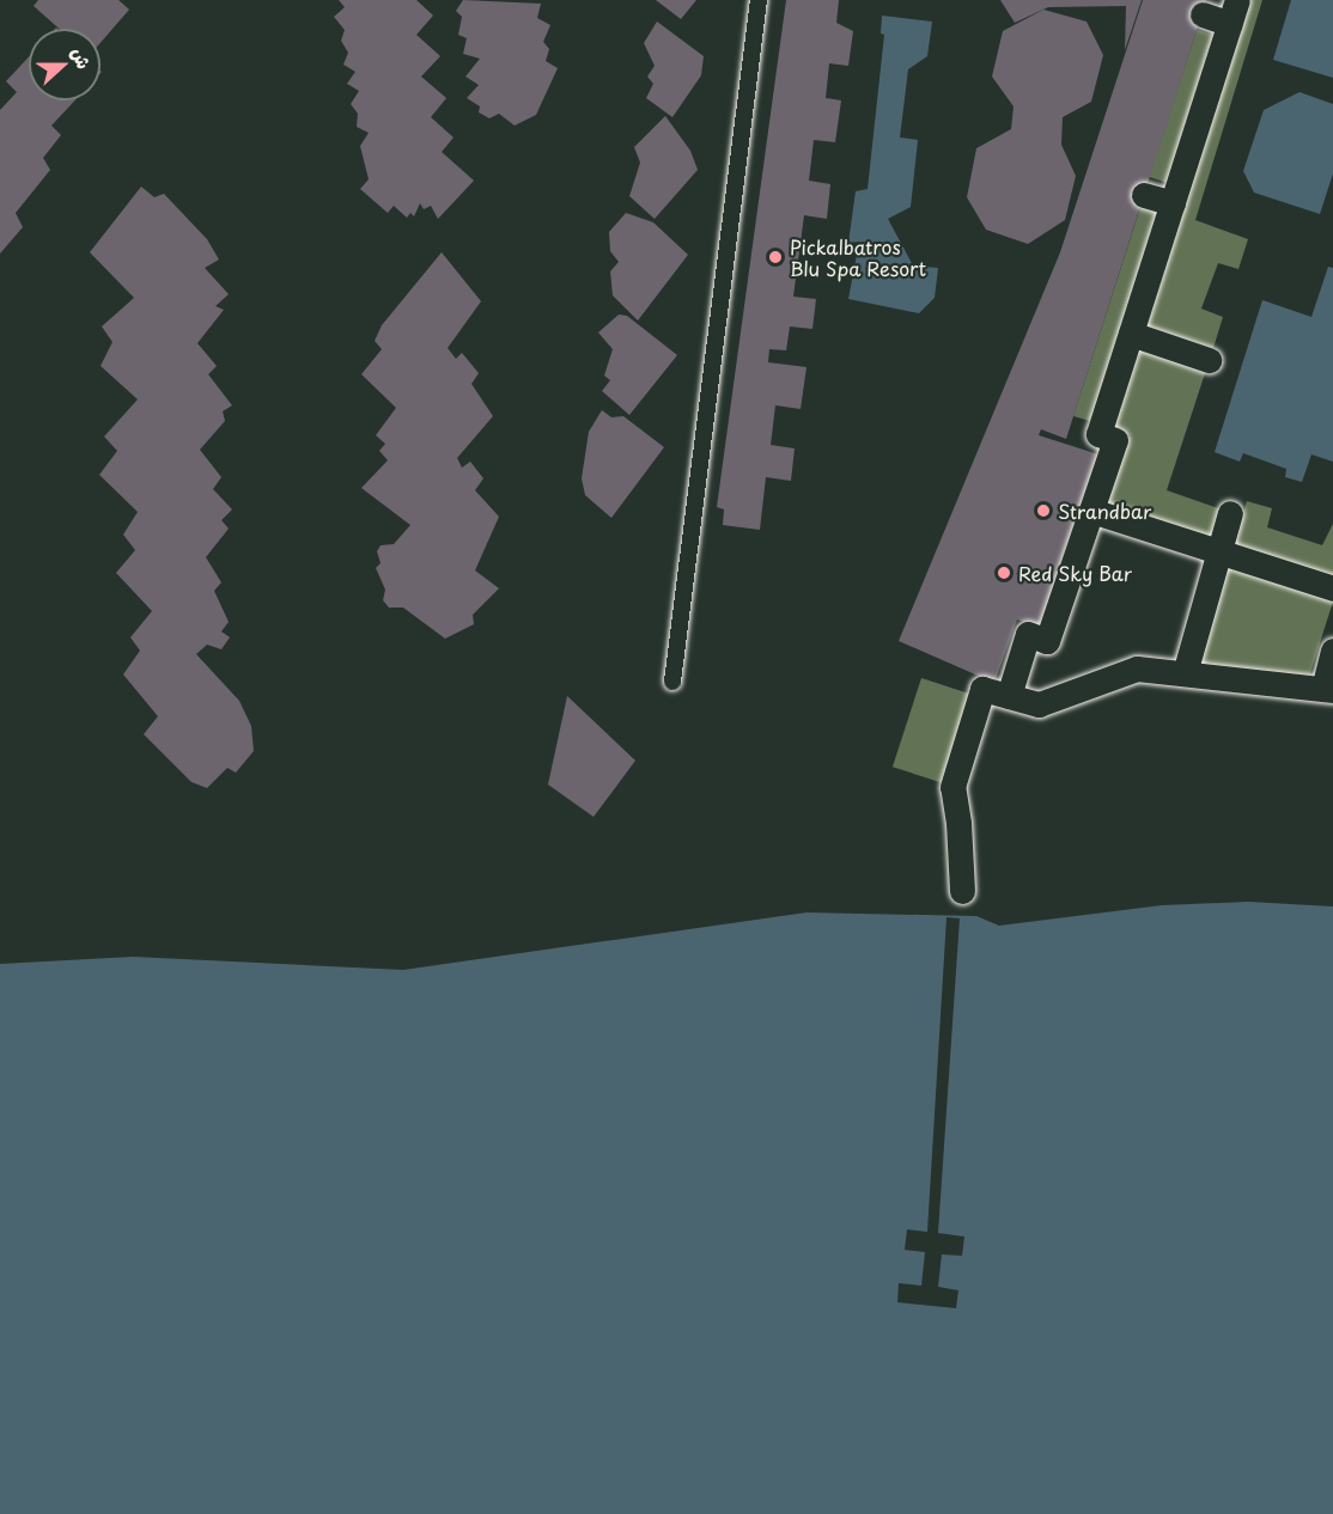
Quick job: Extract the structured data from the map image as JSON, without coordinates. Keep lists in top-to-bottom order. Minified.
{"places":["Pickalbatros Blu Spa Resort","Strandbar","Red Sky Bar"],"north":"right"}
